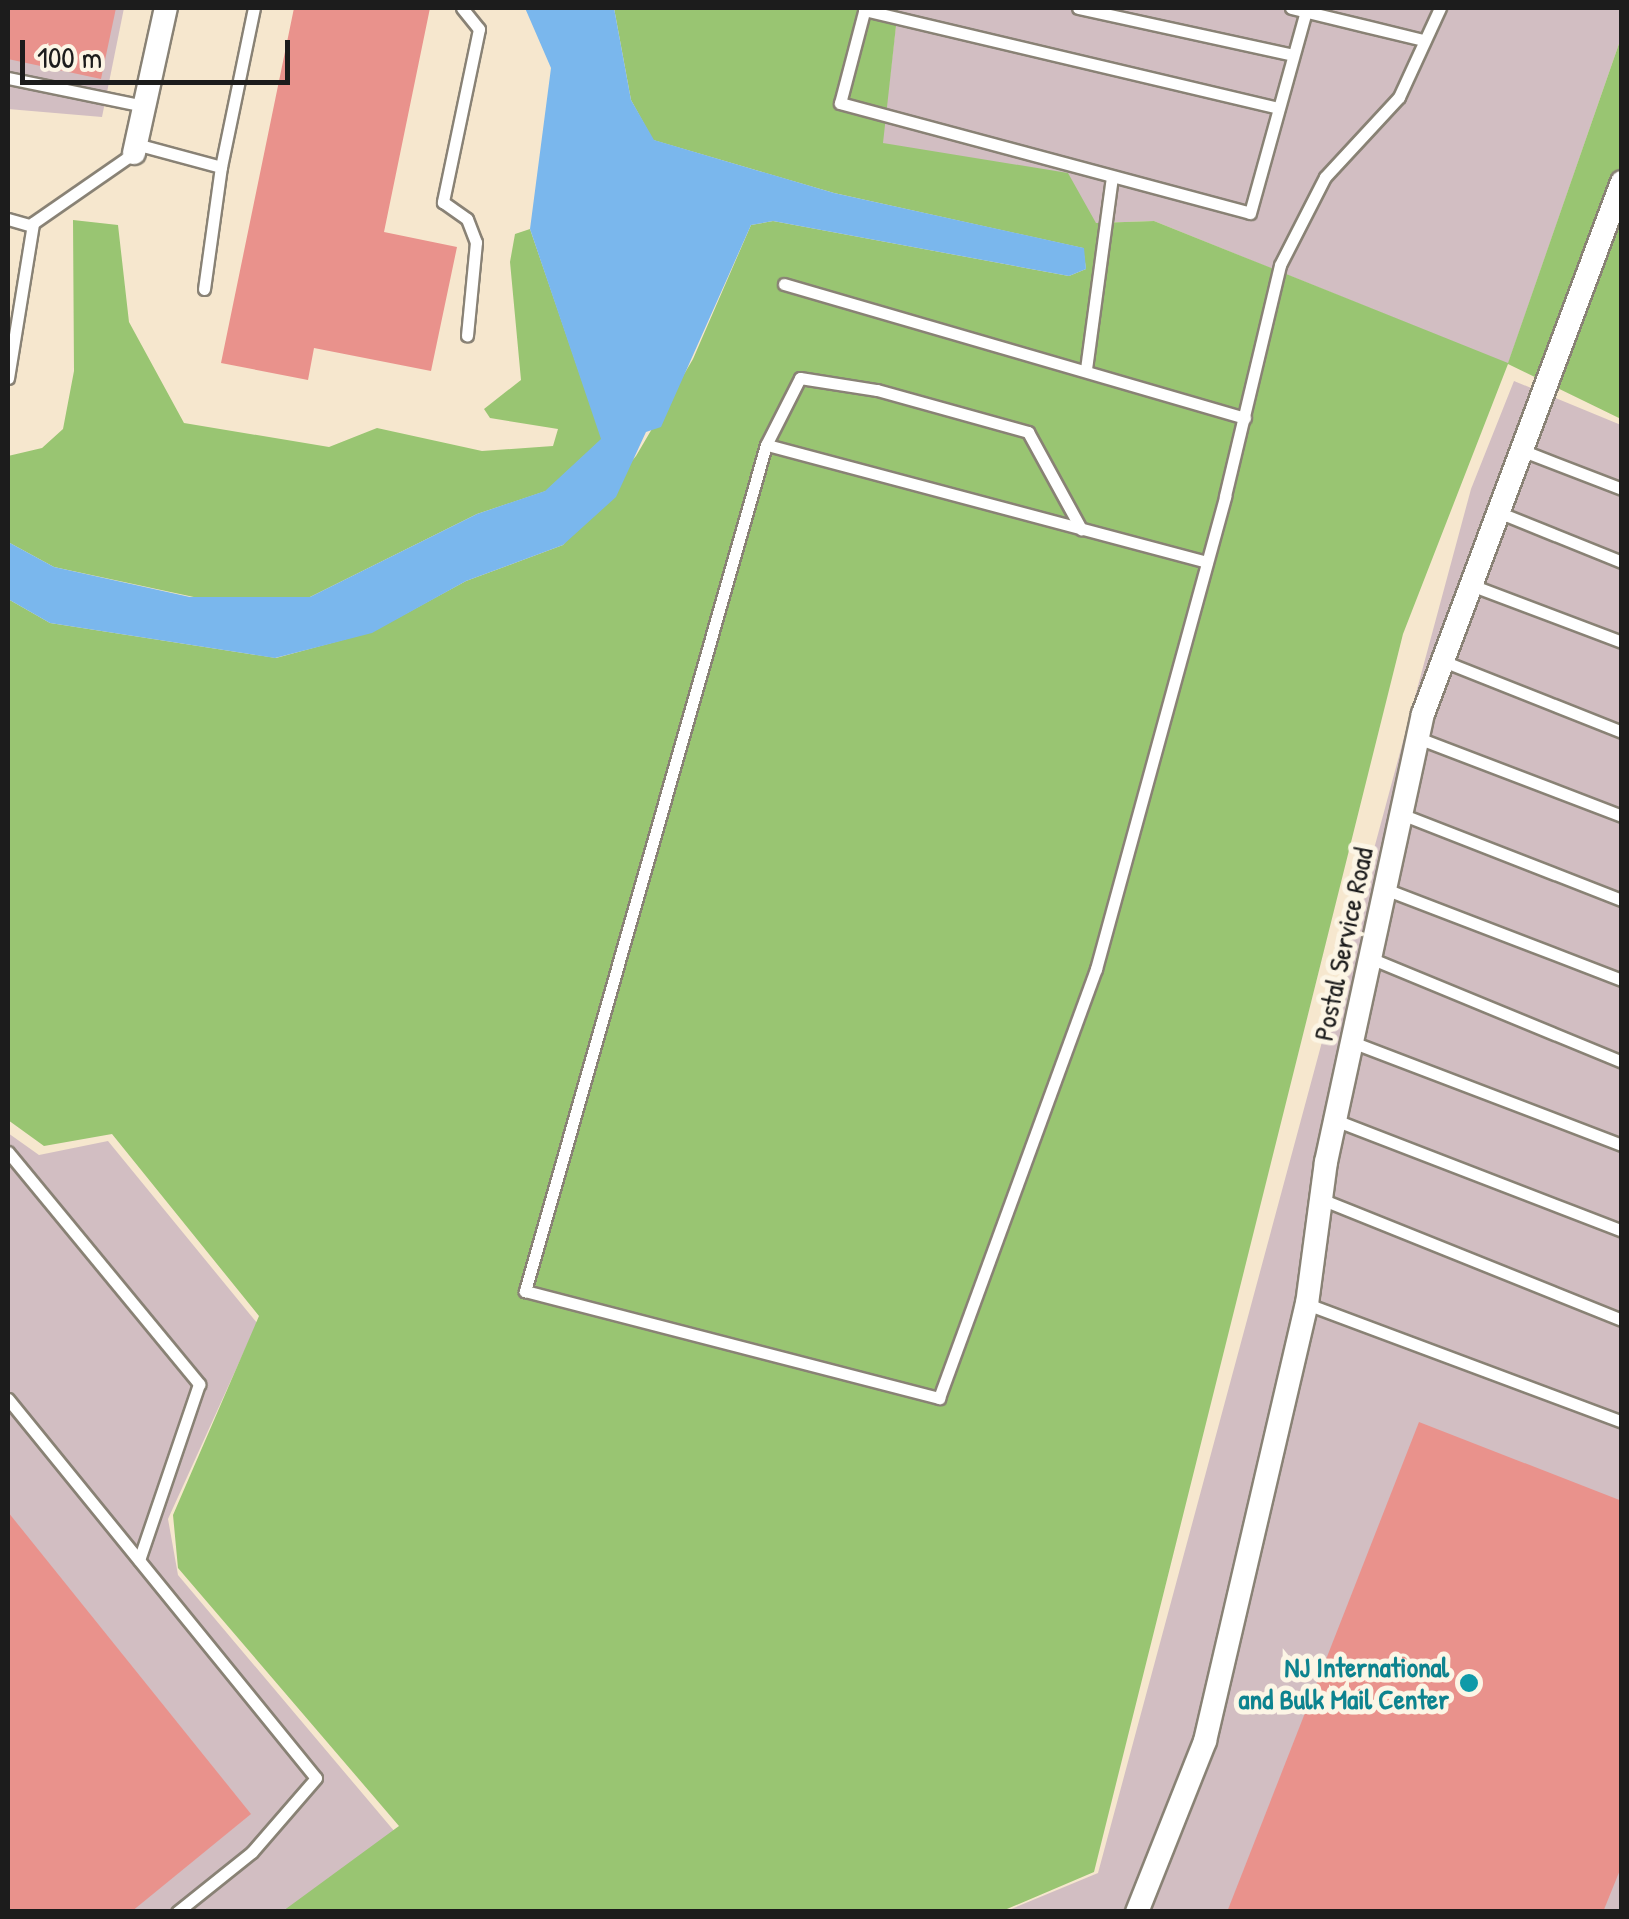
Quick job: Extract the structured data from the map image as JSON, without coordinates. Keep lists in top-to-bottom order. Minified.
{"streets":{"street":["Postal Service Road"]},"places":["NJ International and Bulk Mail Center"],"scale_bar":"100 m"}
